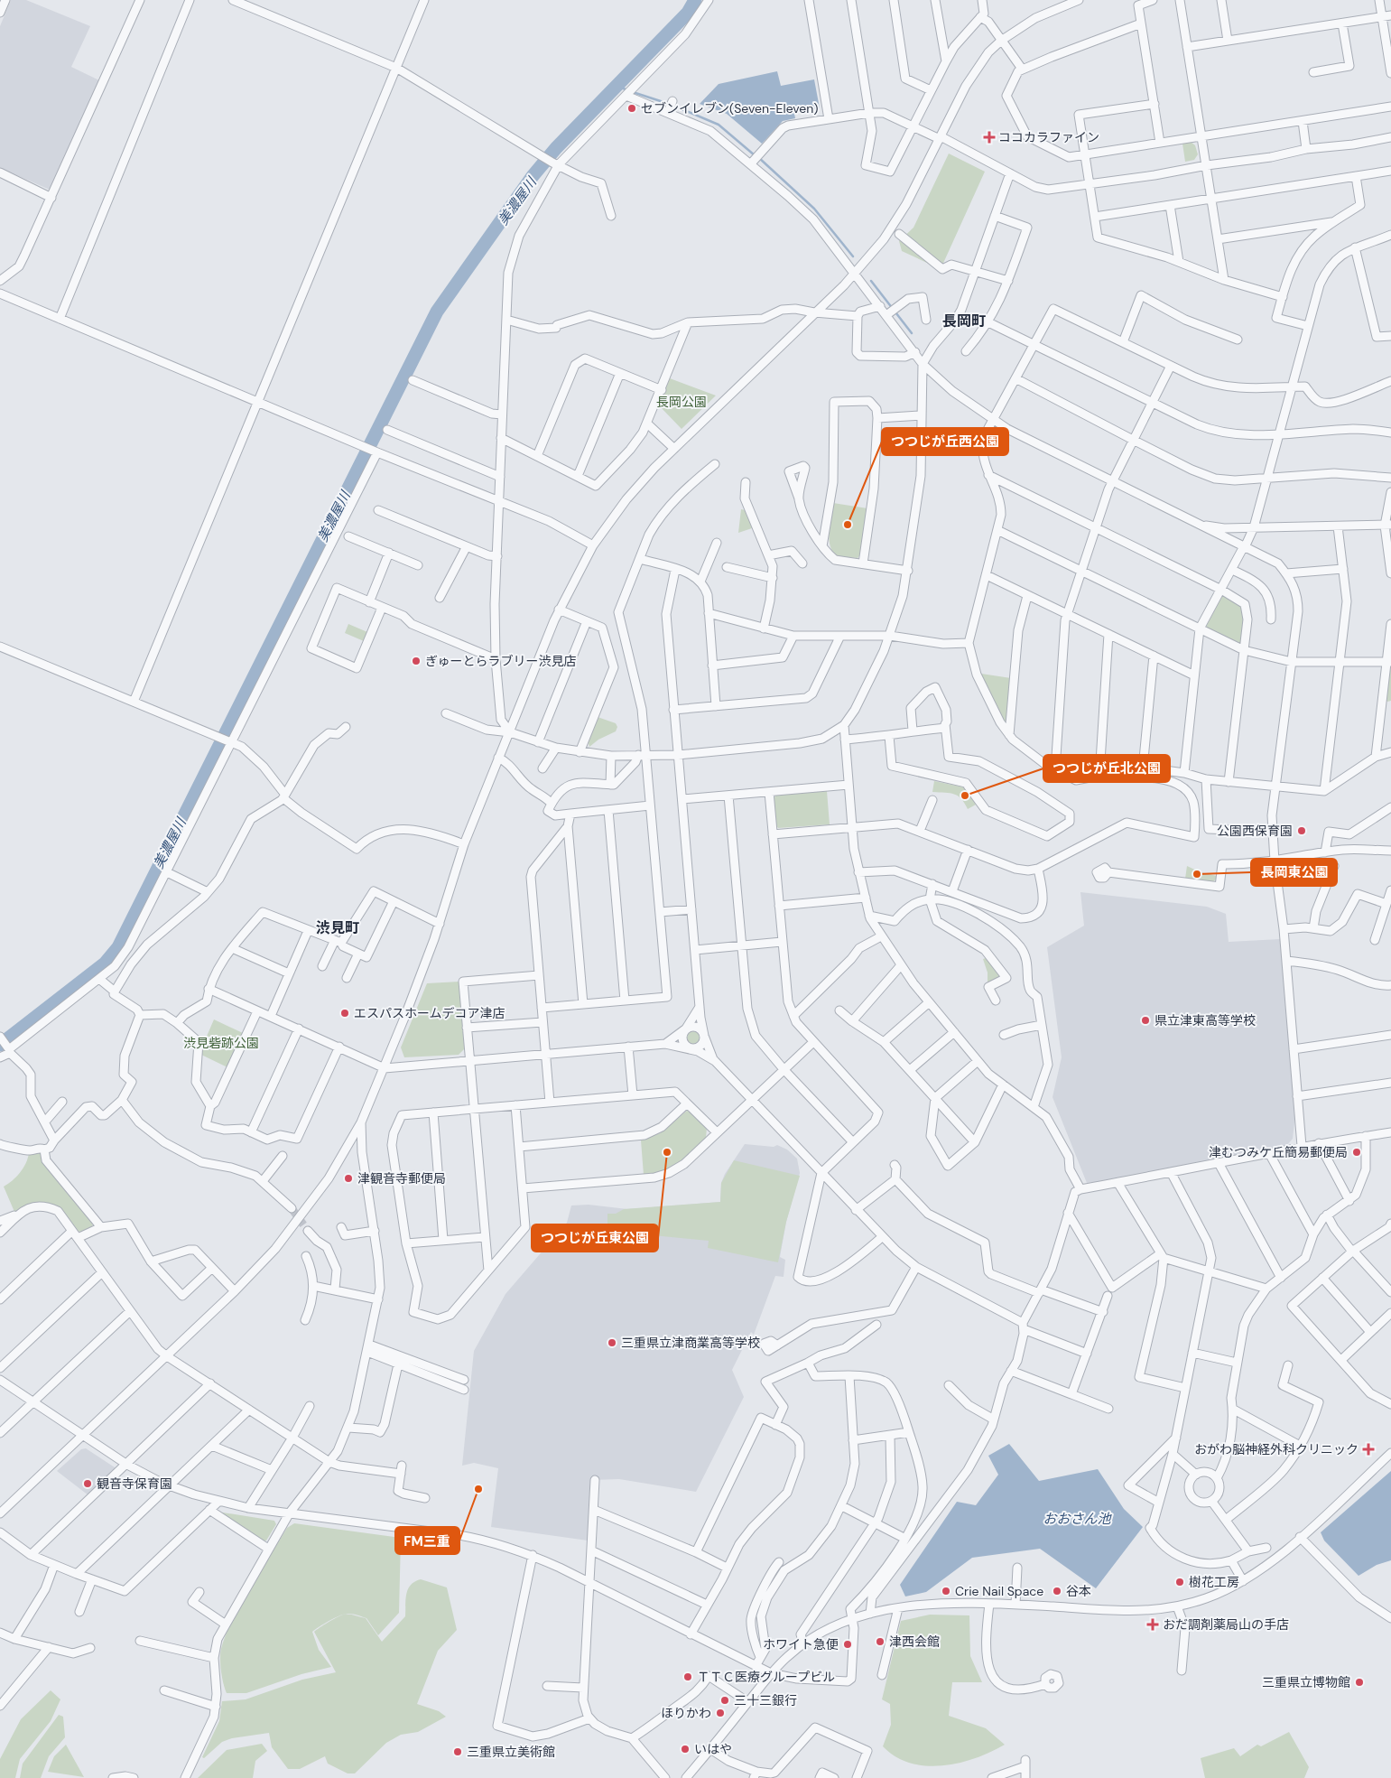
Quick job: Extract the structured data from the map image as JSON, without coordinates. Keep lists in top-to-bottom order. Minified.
{"districts":["長岡町","渋見町"],"water":["美濃屋川","おおさん池"],"parks":["長岡公園","渋見砦跡公園"],"places":{"other":["セブンイレブン(Seven-Eleven)","つつじが丘西公園","ぎゅーとらラブリー渋見店","つつじが丘北公園","公園西保育園","長岡東公園","エスパスホームデコア津店","県立津東高等学校","つつじが丘東公園","津むつみケ丘簡易郵便局","津観音寺郵便局","三重県立津商業高等学校","観音寺保育園","FM三重","樹花工房","Crie Nail Space","谷本","津西会館","ホワイト急便","ＴＴＣ医療グループビル","三重県立博物館","三十三銀行","ほりかわ","いはや","三重県立美術館"],"health":["ココカラファイン","おがわ脳神経外科クリニック","おだ調剤薬局山の手店"]}}
